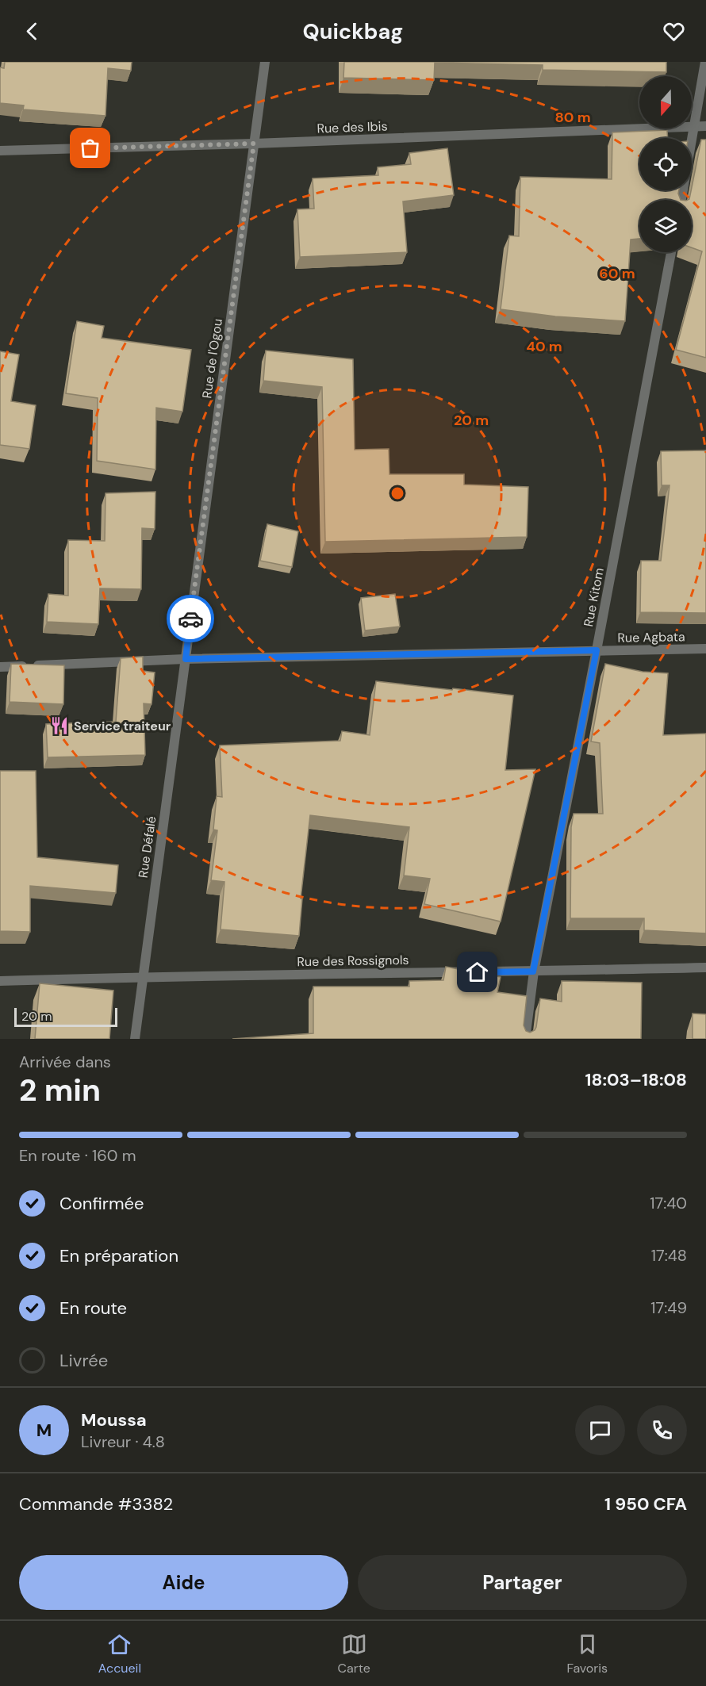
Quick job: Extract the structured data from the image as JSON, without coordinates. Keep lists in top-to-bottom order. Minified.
{"streets":{"street":["Rue des Ibis","Rue de l'Ogou","Rue Kitom","Rue Agbata","Rue Défalé","Rue des Rossignols"]},"crossings":[["Rue des Ibis","Rue de l'Ogou"],["Rue de l'Ogou","Rue Agbata"],["Rue de l'Ogou","Rue Défalé"],["Rue Kitom","Rue Agbata"],["Rue Kitom","Rue des Rossignols"],["Rue Agbata","Rue Défalé"],["Rue Défalé","Rue des Rossignols"]],"places":{"restaurant":["Service traiteur"]},"scale_bar":"20 m","north":"bottom","page":{"header":"Quickbag","scale":"20 m","heading":["2 min","Arrivée dans","18:03–18:08"],"panel":["Moussa","Livreur · 4.8","Commande #3382","1 950 CFA"],"bar":"En route · 160 m","list":[["Confirmée","17:40"],["En préparation","17:48"],["En route","17:49"],"Livrée"],"round":"M","buttons":["Aide","Partager"],"tabs":["Accueil","Carte","Favoris"]},"rings":["80 m","60 m","40 m","20 m"]}
